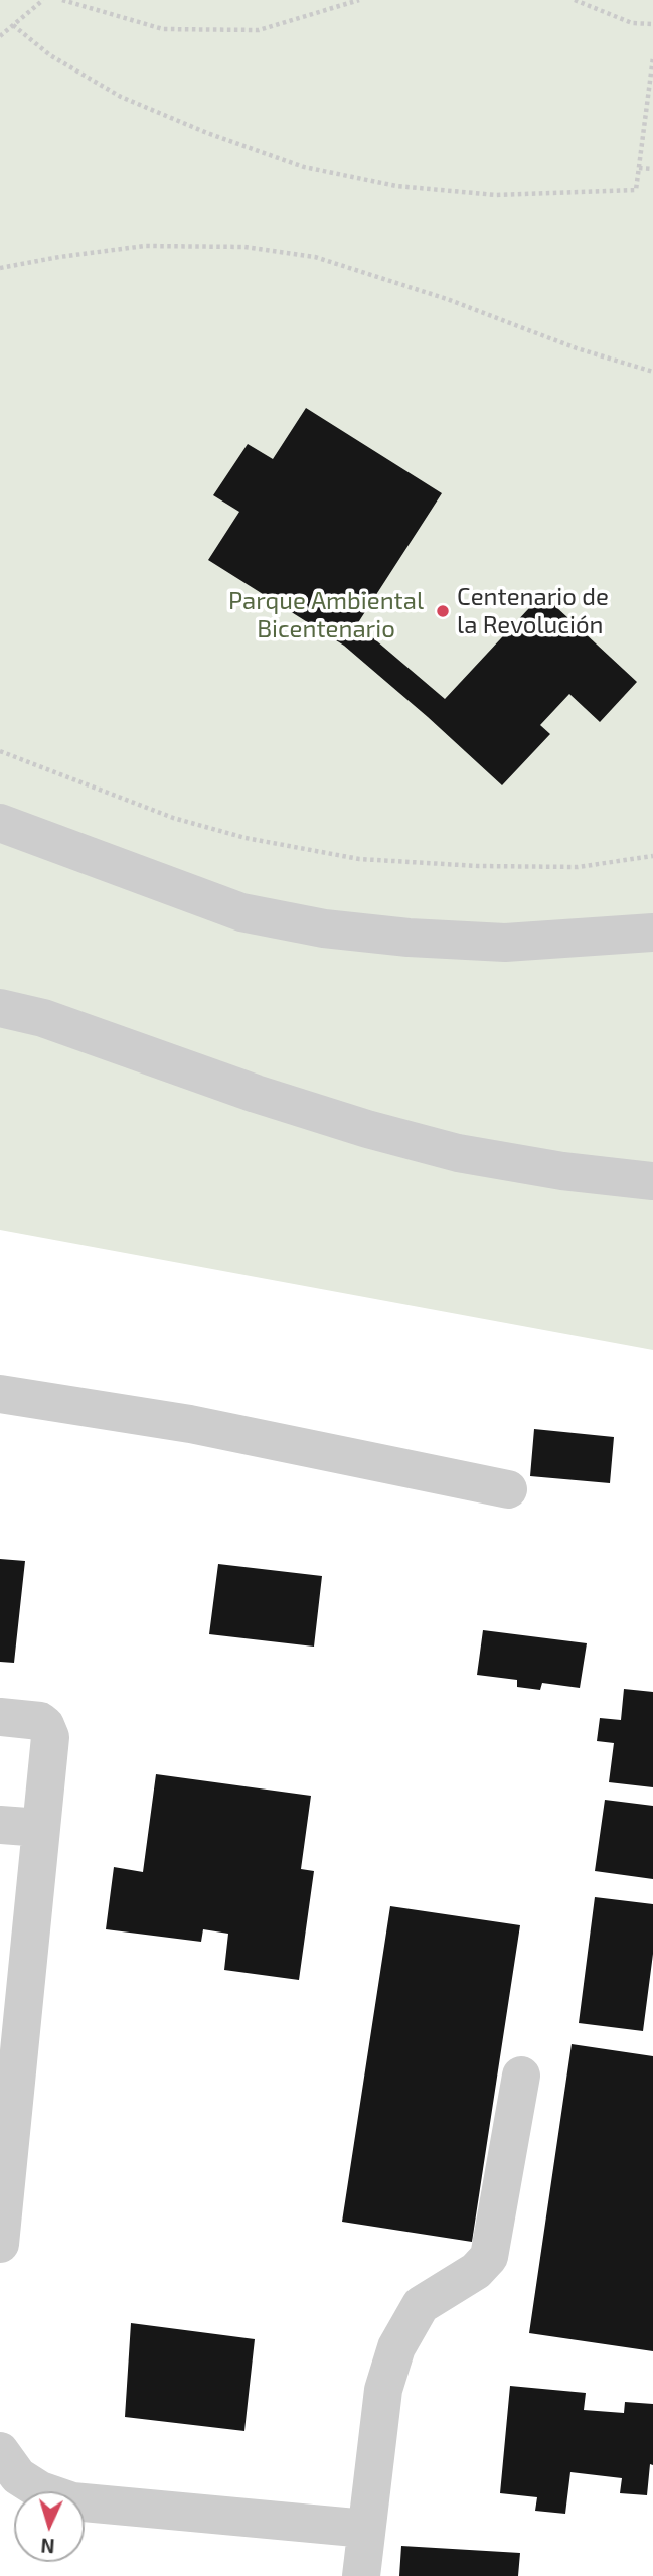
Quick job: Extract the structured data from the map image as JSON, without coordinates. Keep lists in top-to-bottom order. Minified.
{"parks":["Parque Ambiental Bicentenario"],"places":["Centenario de la Revolución"],"north":"bottom"}
